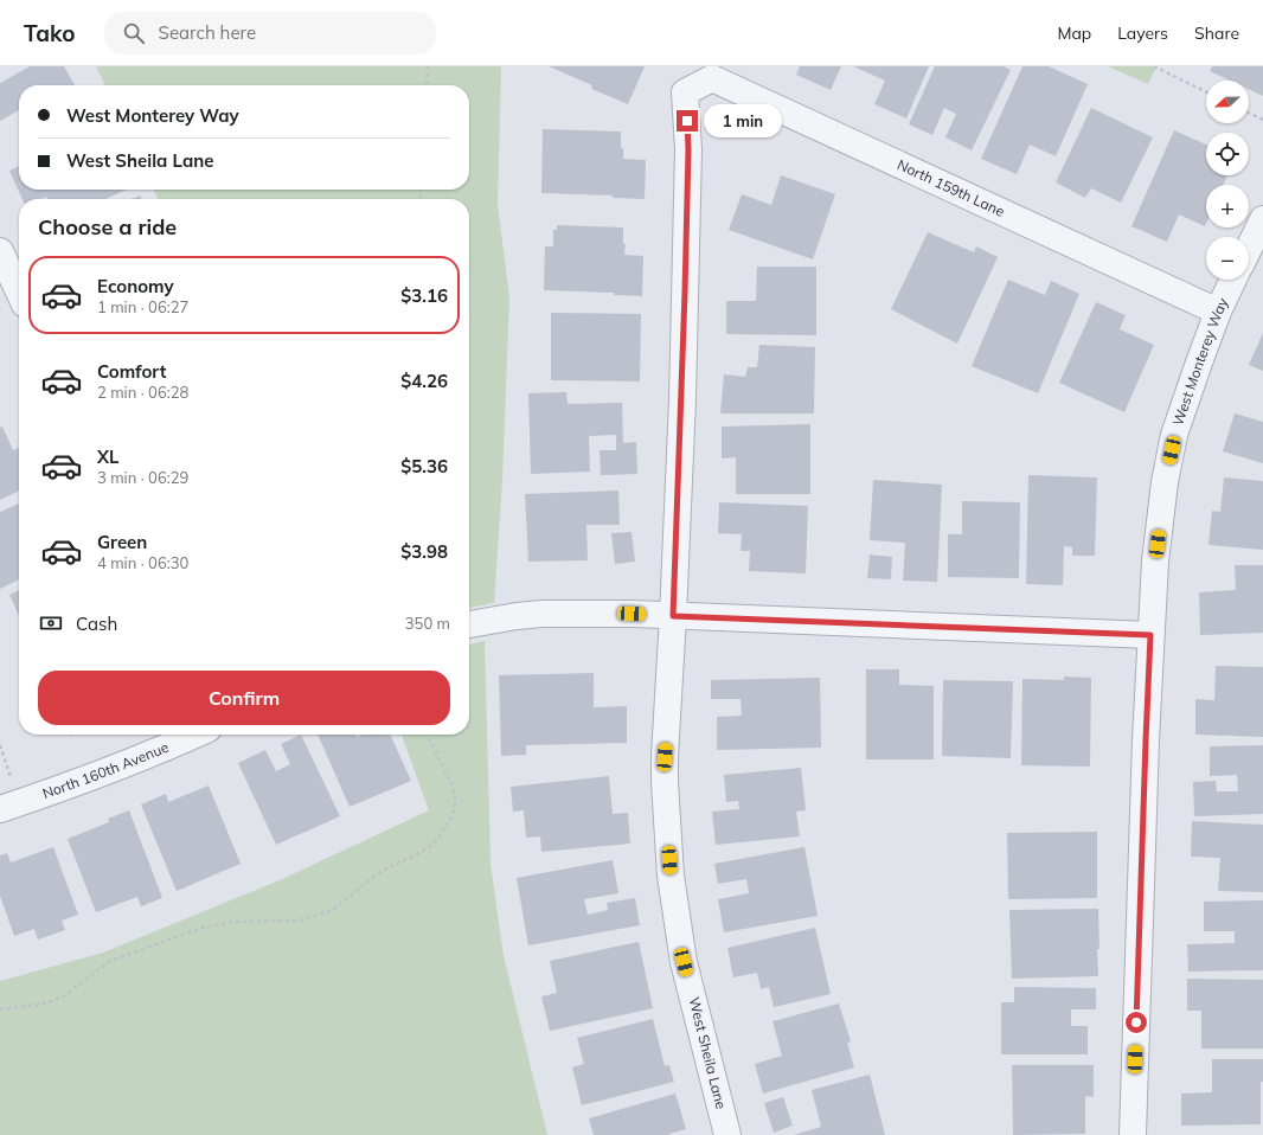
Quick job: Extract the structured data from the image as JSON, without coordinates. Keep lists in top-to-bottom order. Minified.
{"streets":{"street":["North 159th Lane","West Monterey Way","North 160th Avenue","West Sheila Lane"]},"crossings":[["North 159th Lane","West Monterey Way"],["North 159th Lane","West Sheila Lane"]],"north":"left","page":{"header":"Tako","search":"Search here","nav":["Map","Layers","Share"],"map_buttons":["+","−"],"banner":["West Monterey Way","West Sheila Lane"],"bubble":"1 min","heading":"Choose a ride","list":[{"name":"Economy","note":"1 min · 06:27","value":"$3.16"},{"name":"Comfort","note":"2 min · 06:28","value":"$4.26"},{"name":"XL","note":"3 min · 06:29","value":"$5.36"},{"name":"Green","note":"4 min · 06:30","value":"$3.98"}],"pay":["Cash","350 m"],"buttons":"Confirm"}}
